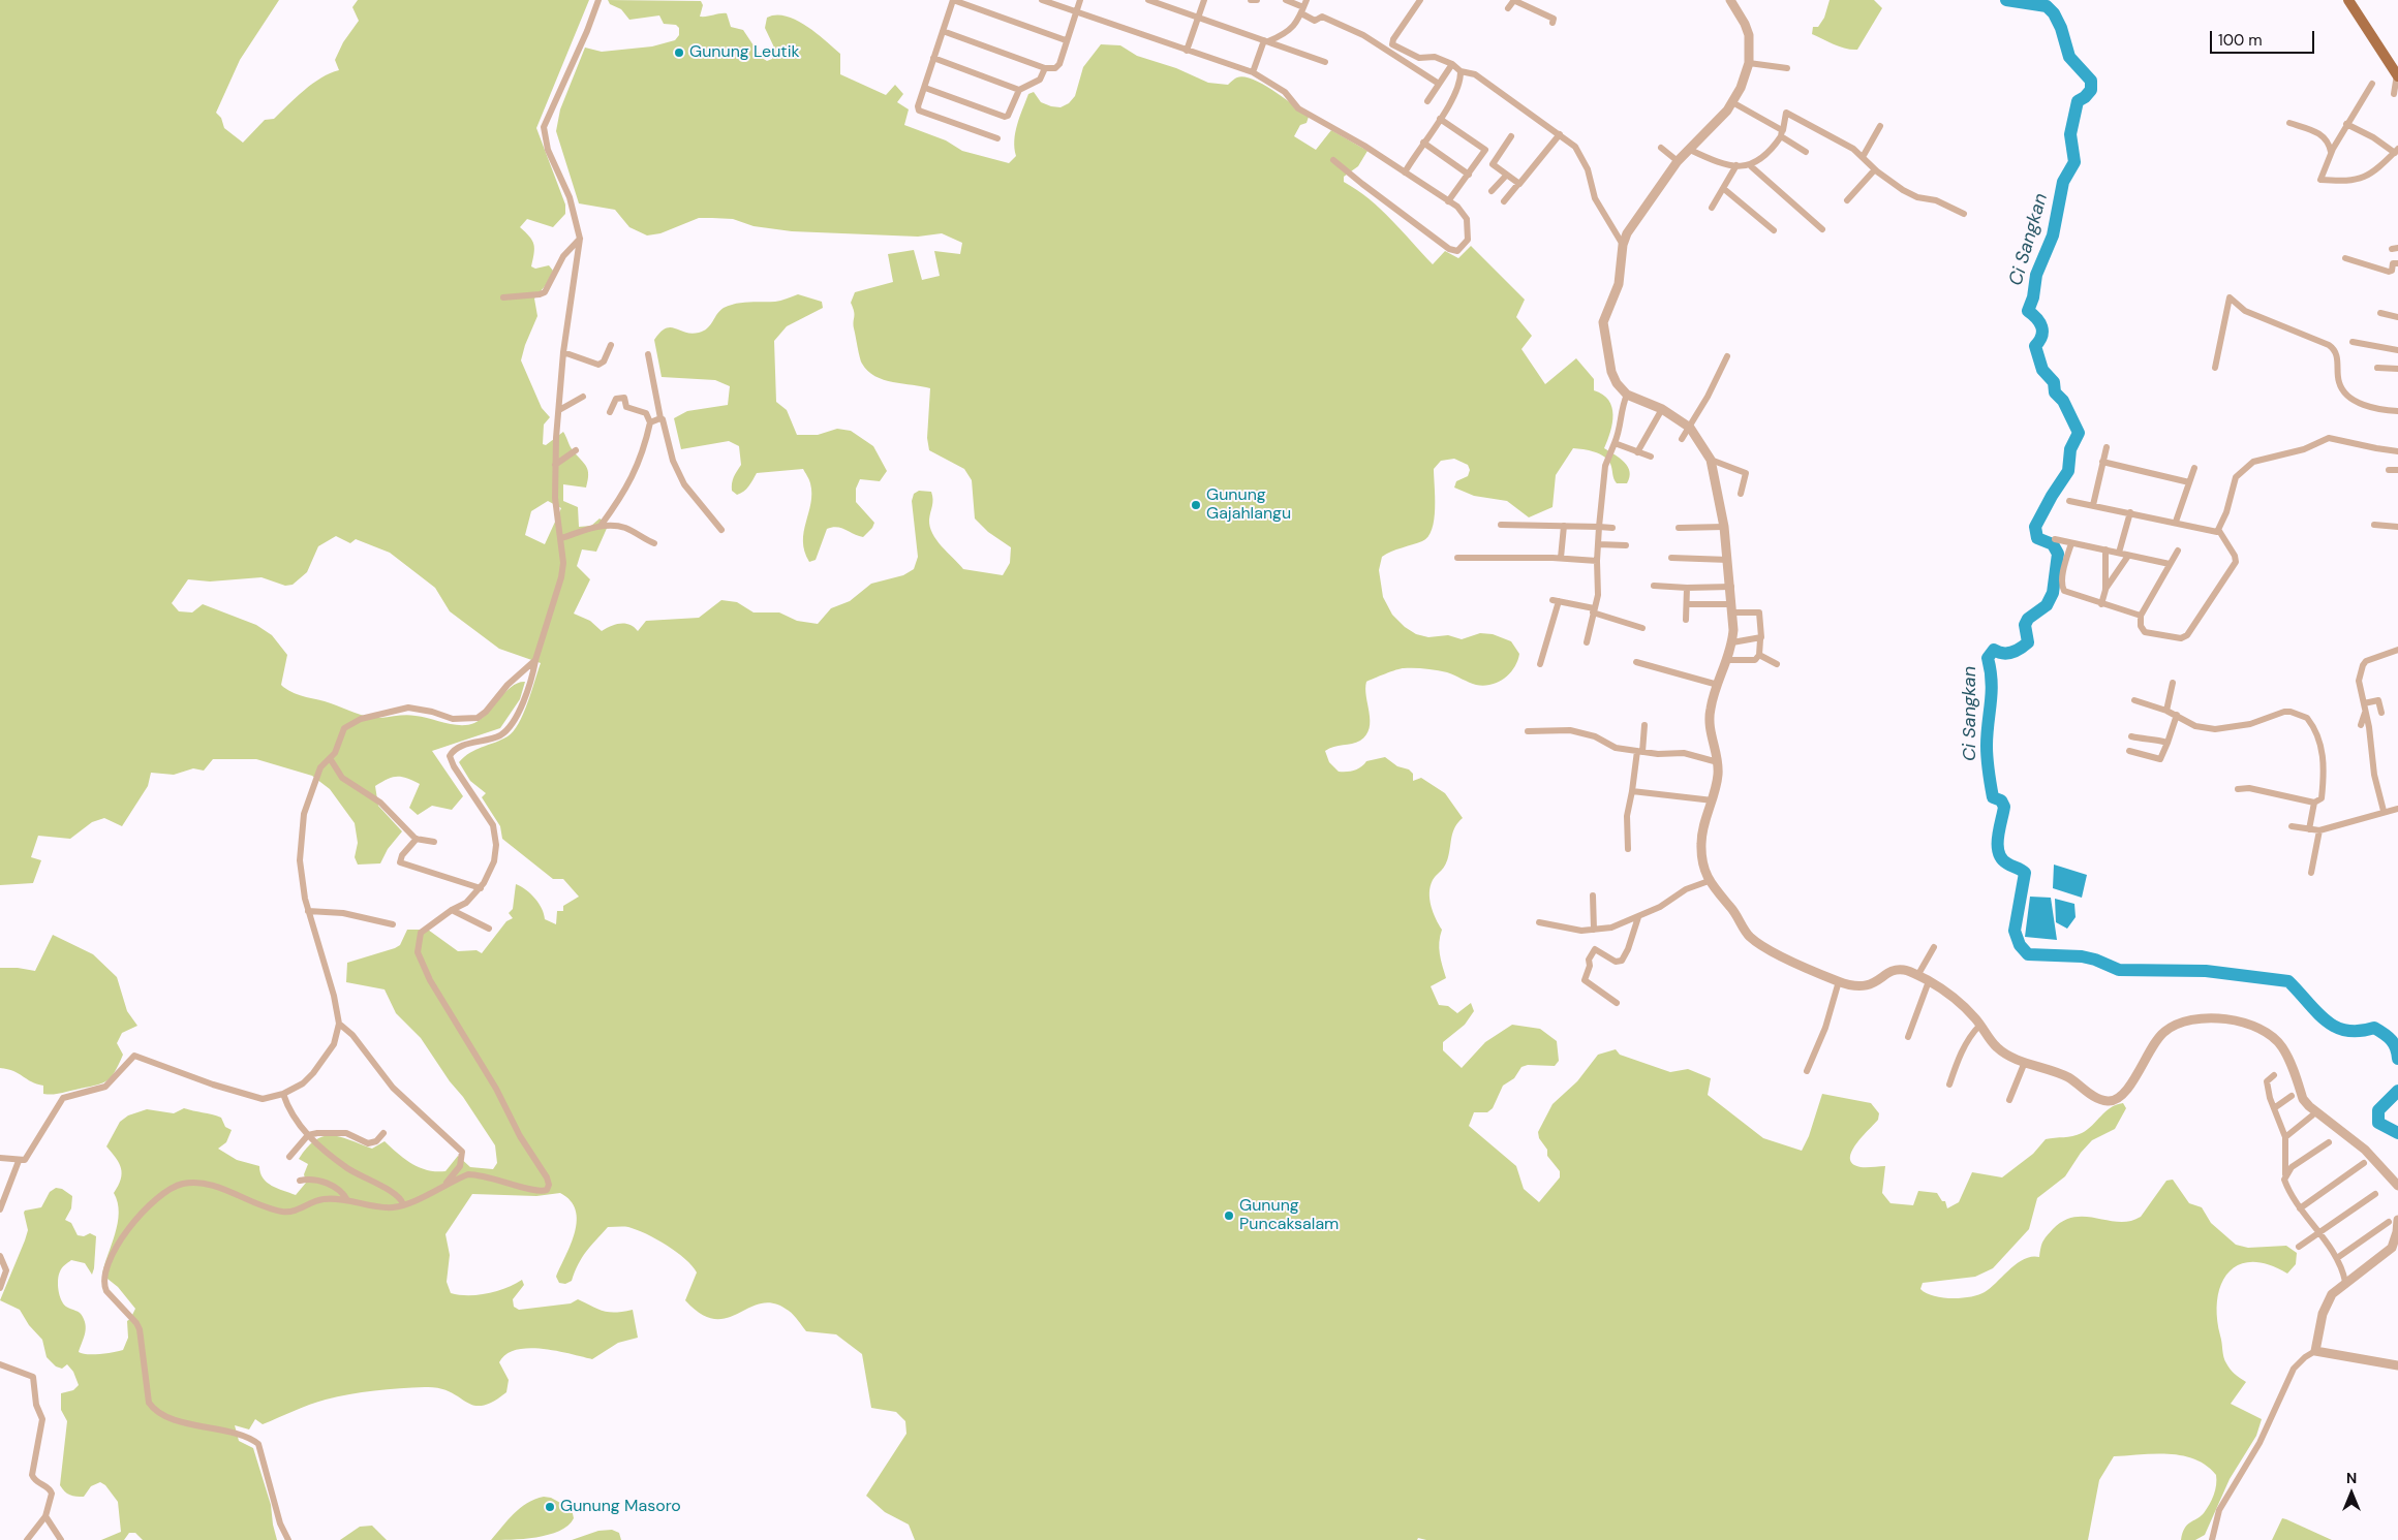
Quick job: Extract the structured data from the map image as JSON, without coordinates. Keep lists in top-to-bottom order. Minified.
{"water":["Ci Sangkan"],"places":["Gunung Leutik","Gunung Gajahlangu","Gunung Puncaksalam","Gunung Masoro"],"scale_bar":"100 m","north":"top"}
